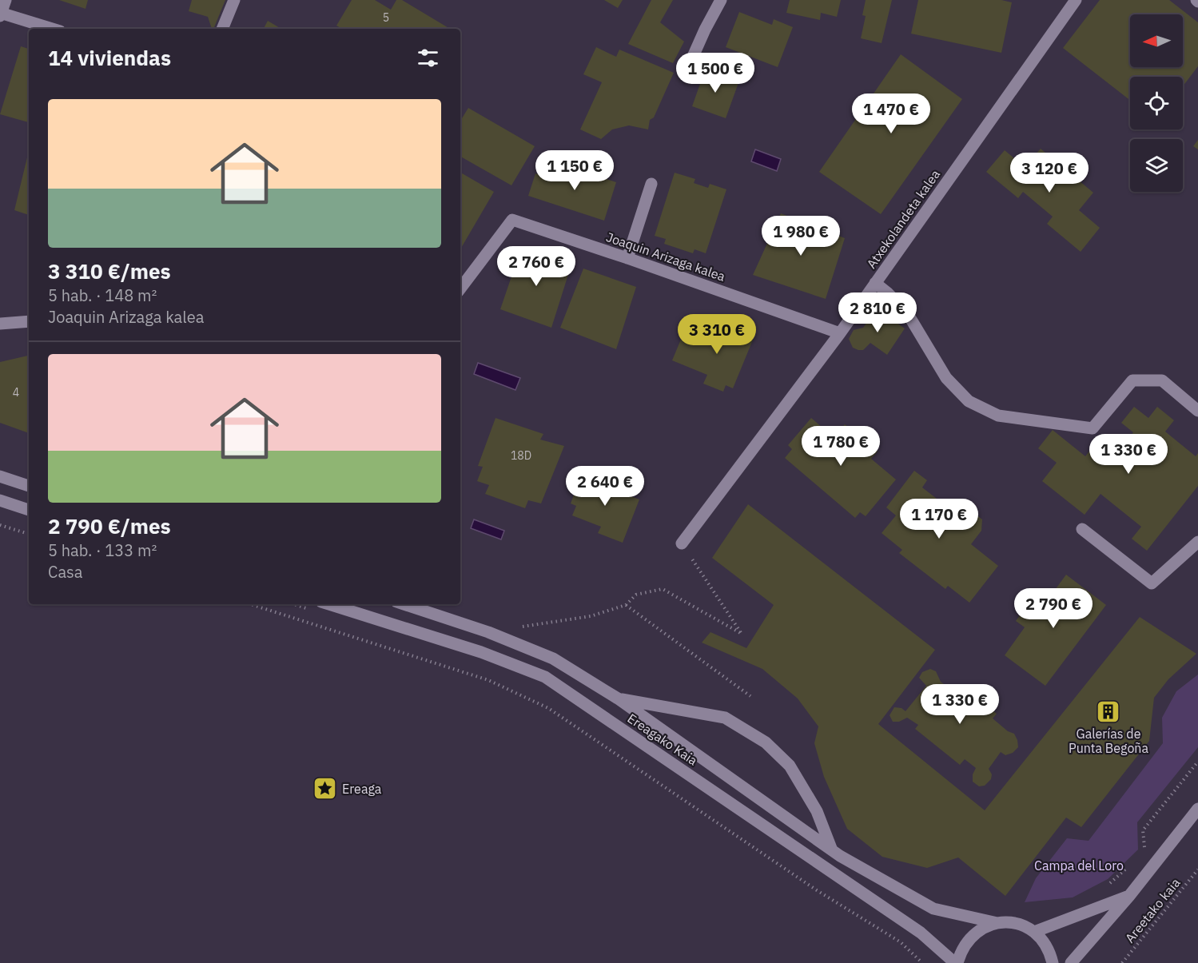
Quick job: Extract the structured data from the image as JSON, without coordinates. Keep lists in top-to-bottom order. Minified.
{"streets":{"street":["Atxekolandeta kalea","Joaquin Arizaga kalea","Ereagako Kaia"],"path":["Areetako kaia"]},"crossings":[["Atxekolandeta kalea","Joaquin Arizaga kalea"]],"parks":["Campa del Loro"],"places":{"building":["Galerías de Punta Begoña"],"place":["Ereaga"]},"house_numbers":["5","4","18D"],"north":"left","page":{"heading":"14 viviendas","price":["1 500 €","1 470 €","1 150 €","3 120 €","1 980 €","2 760 €","2 810 €","3 310 €","1 780 €","1 330 €","2 640 €","1 170 €","2 790 €","1 330 €"],"list":[{"name":"3 310 €/mes","note":"5 hab. · 148 m² · Joaquin Arizaga kalea"},{"name":"2 790 €/mes","note":"5 hab. · 133 m² · Casa"}]}}
